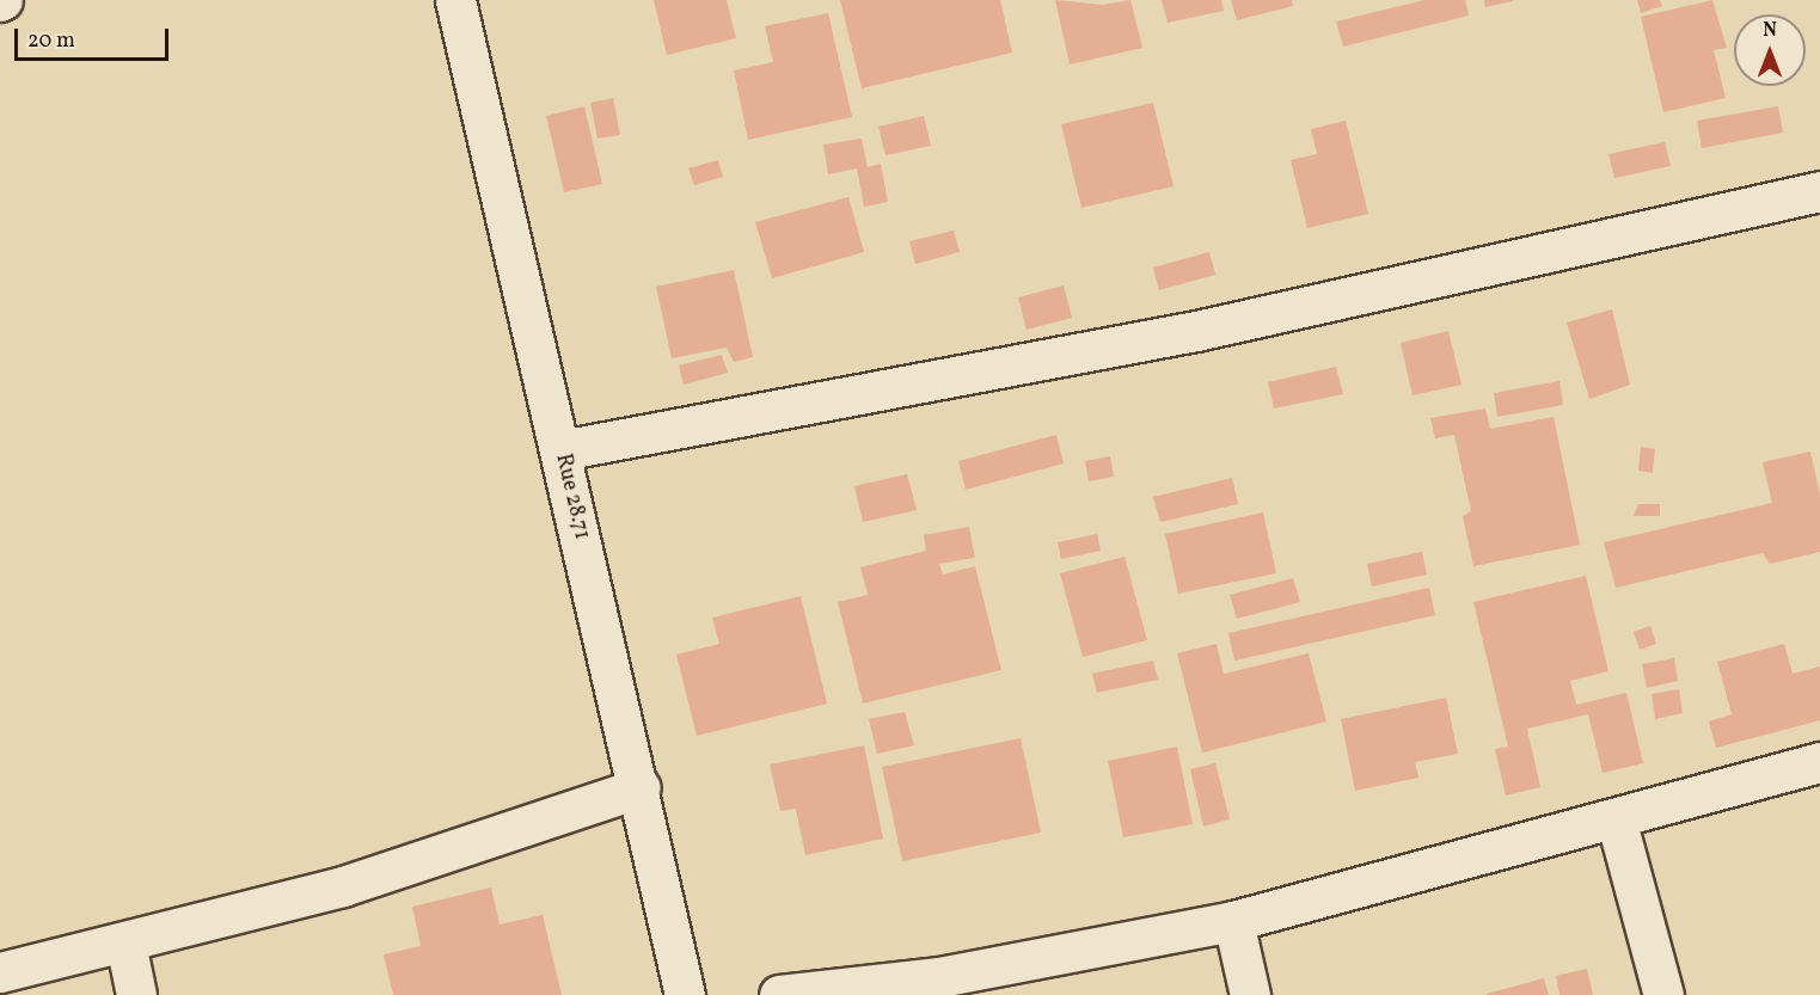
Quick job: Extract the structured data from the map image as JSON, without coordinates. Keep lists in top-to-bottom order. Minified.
{"streets":{"street":["Rue 28.71"]},"scale_bar":"20 m","north":"top"}
